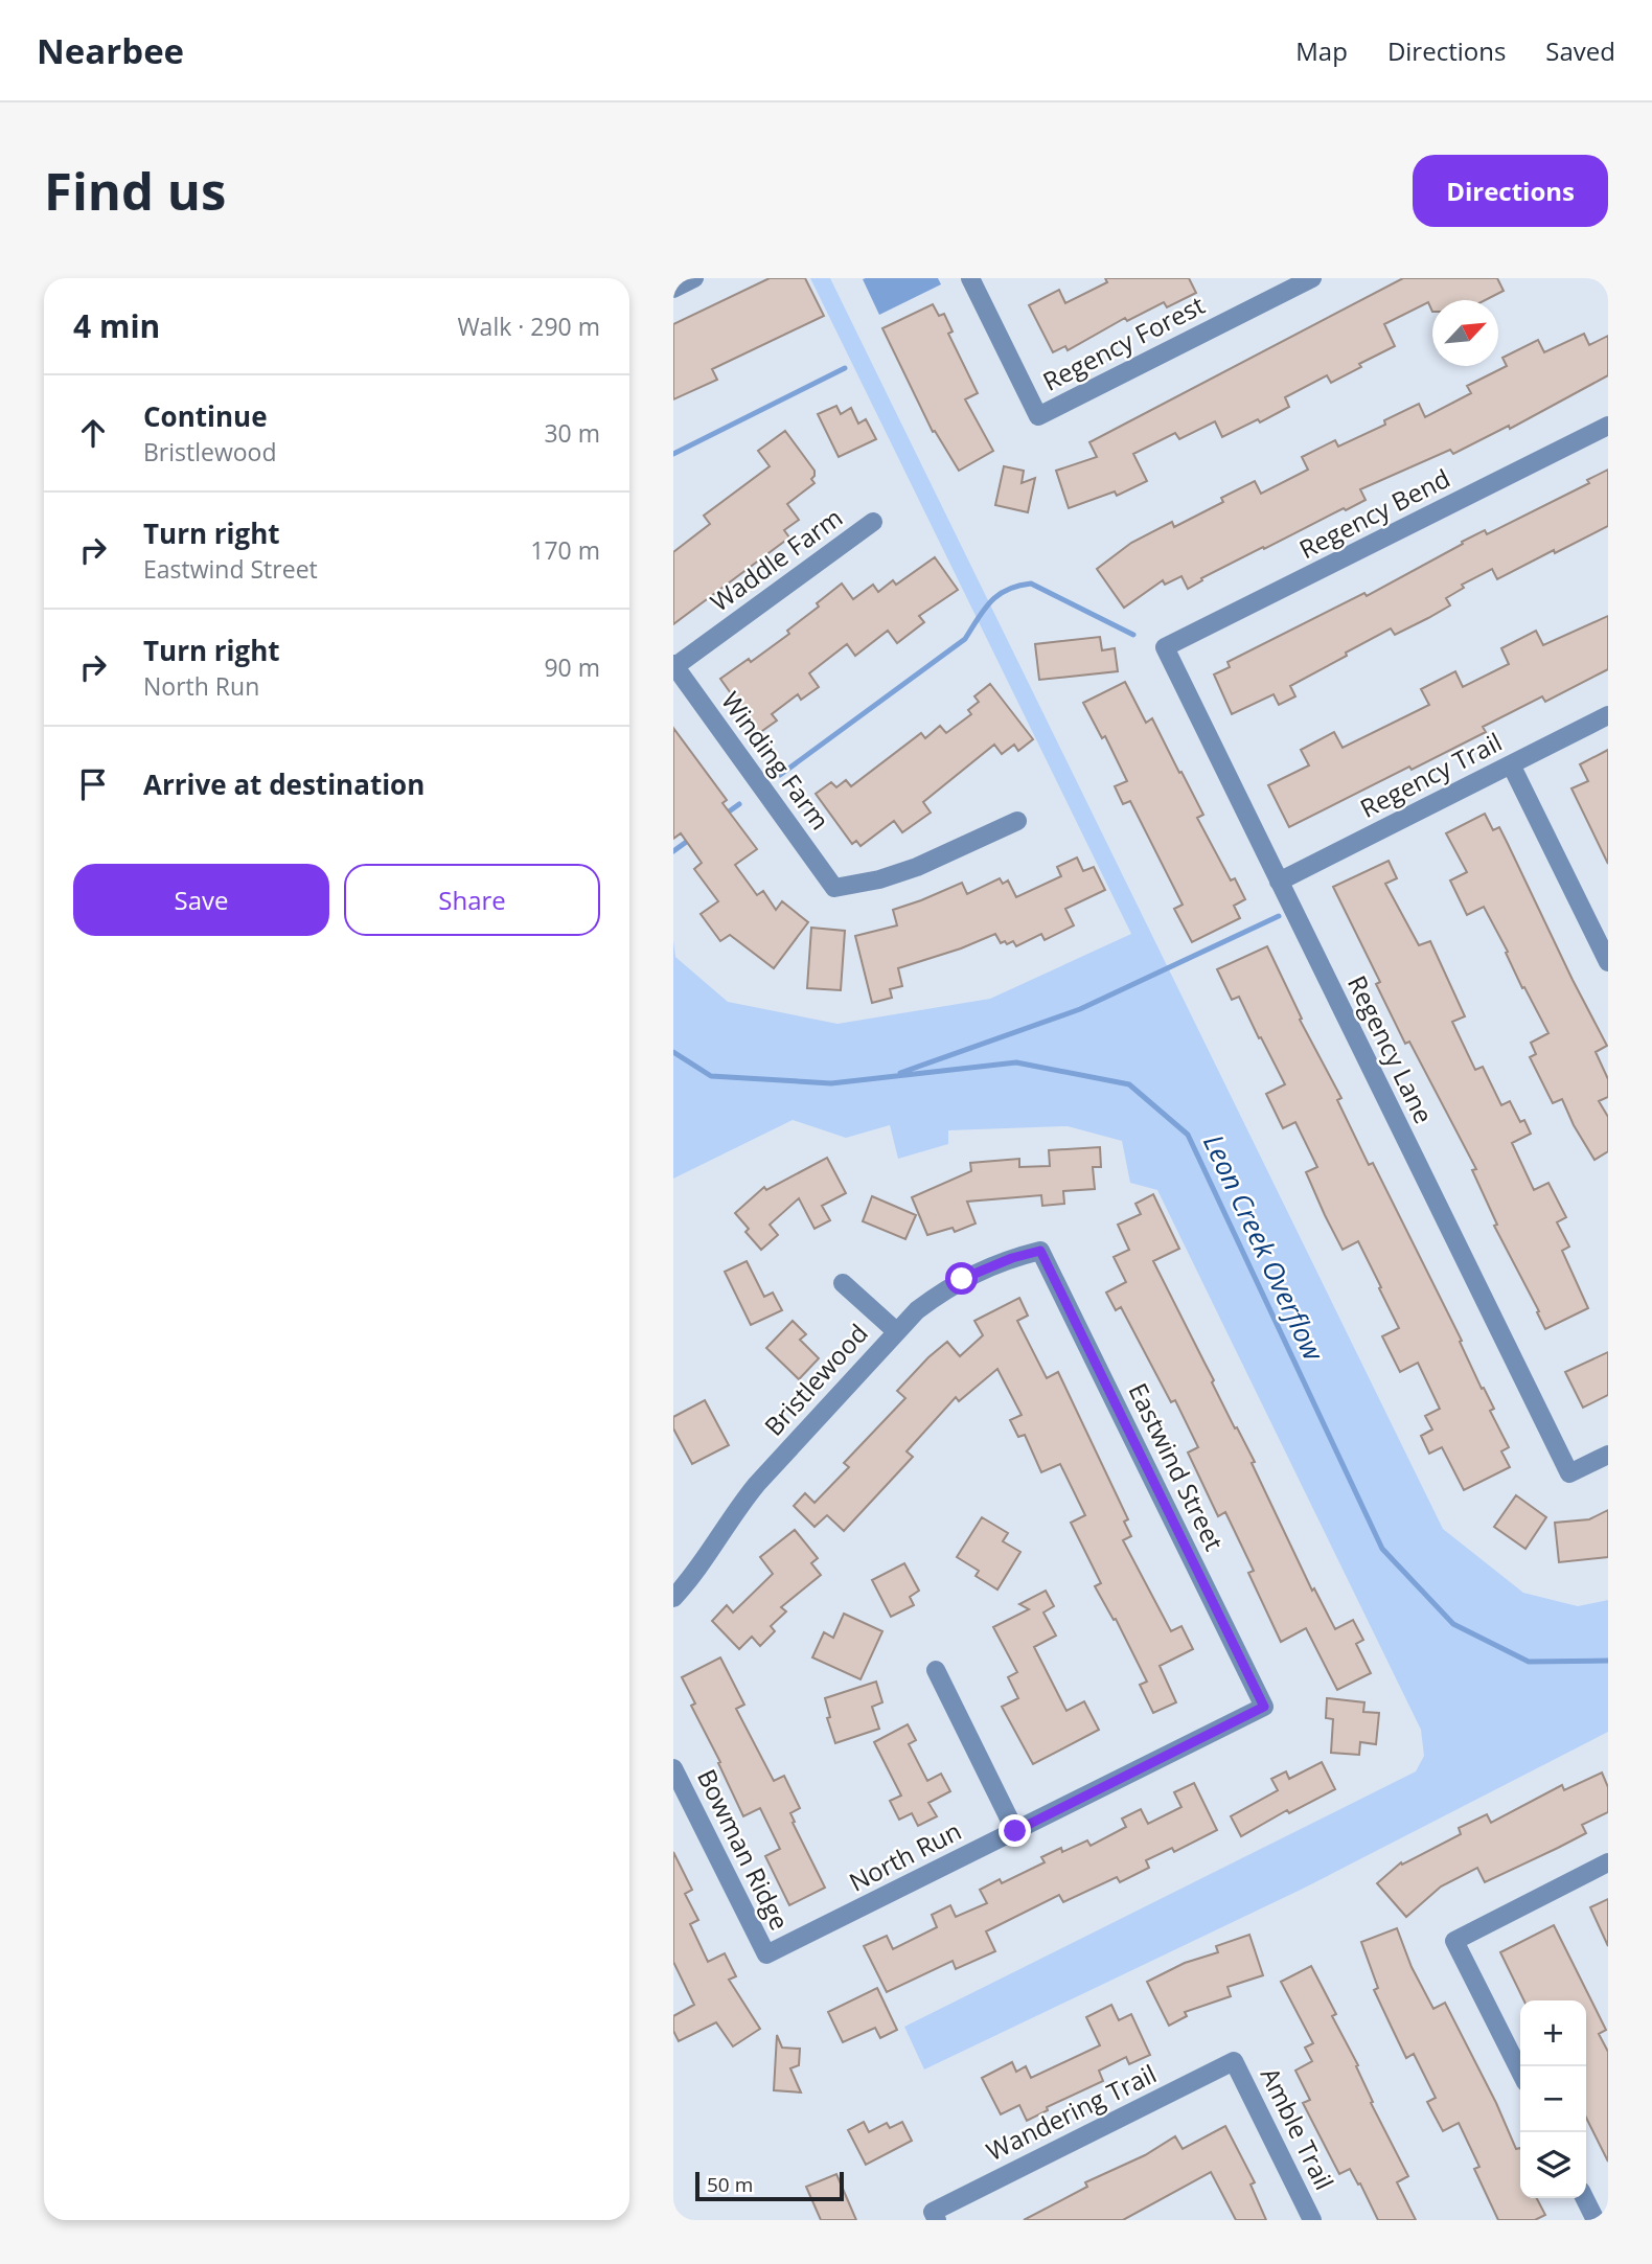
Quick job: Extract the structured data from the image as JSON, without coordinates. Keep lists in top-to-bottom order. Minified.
{"streets":{"street":["Regency Forest","Regency Bend","Waddle Farm","Winding Farm","Regency Trail","Regency Lane","Bristlewood","Eastwind Street","Bowman Ridge","North Run","Wandering Trail","Amble Trail"]},"crossings":[["Regency Bend","Regency Lane"],["Waddle Farm","Winding Farm"],["Regency Trail","Regency Lane"],["Bristlewood","Eastwind Street"],["Eastwind Street","North Run"],["Bowman Ridge","North Run"],["Wandering Trail","Amble Trail"]],"water":["Leon Creek Overflow"],"scale_bar":"50 m","north":"top right","page":{"header":"Nearbee","nav":["Map","Directions","Saved"],"buttons":["Directions",["Save","Share"]],"title":"Find us","heading":["4 min","Walk · 290 m"],"list":[["Continue","Bristlewood","30 m"],["Turn right","Eastwind Street","170 m"],["Turn right","North Run","90 m"],"Arrive at destination"],"map_buttons":["+","−"],"scale":"50 m"}}
